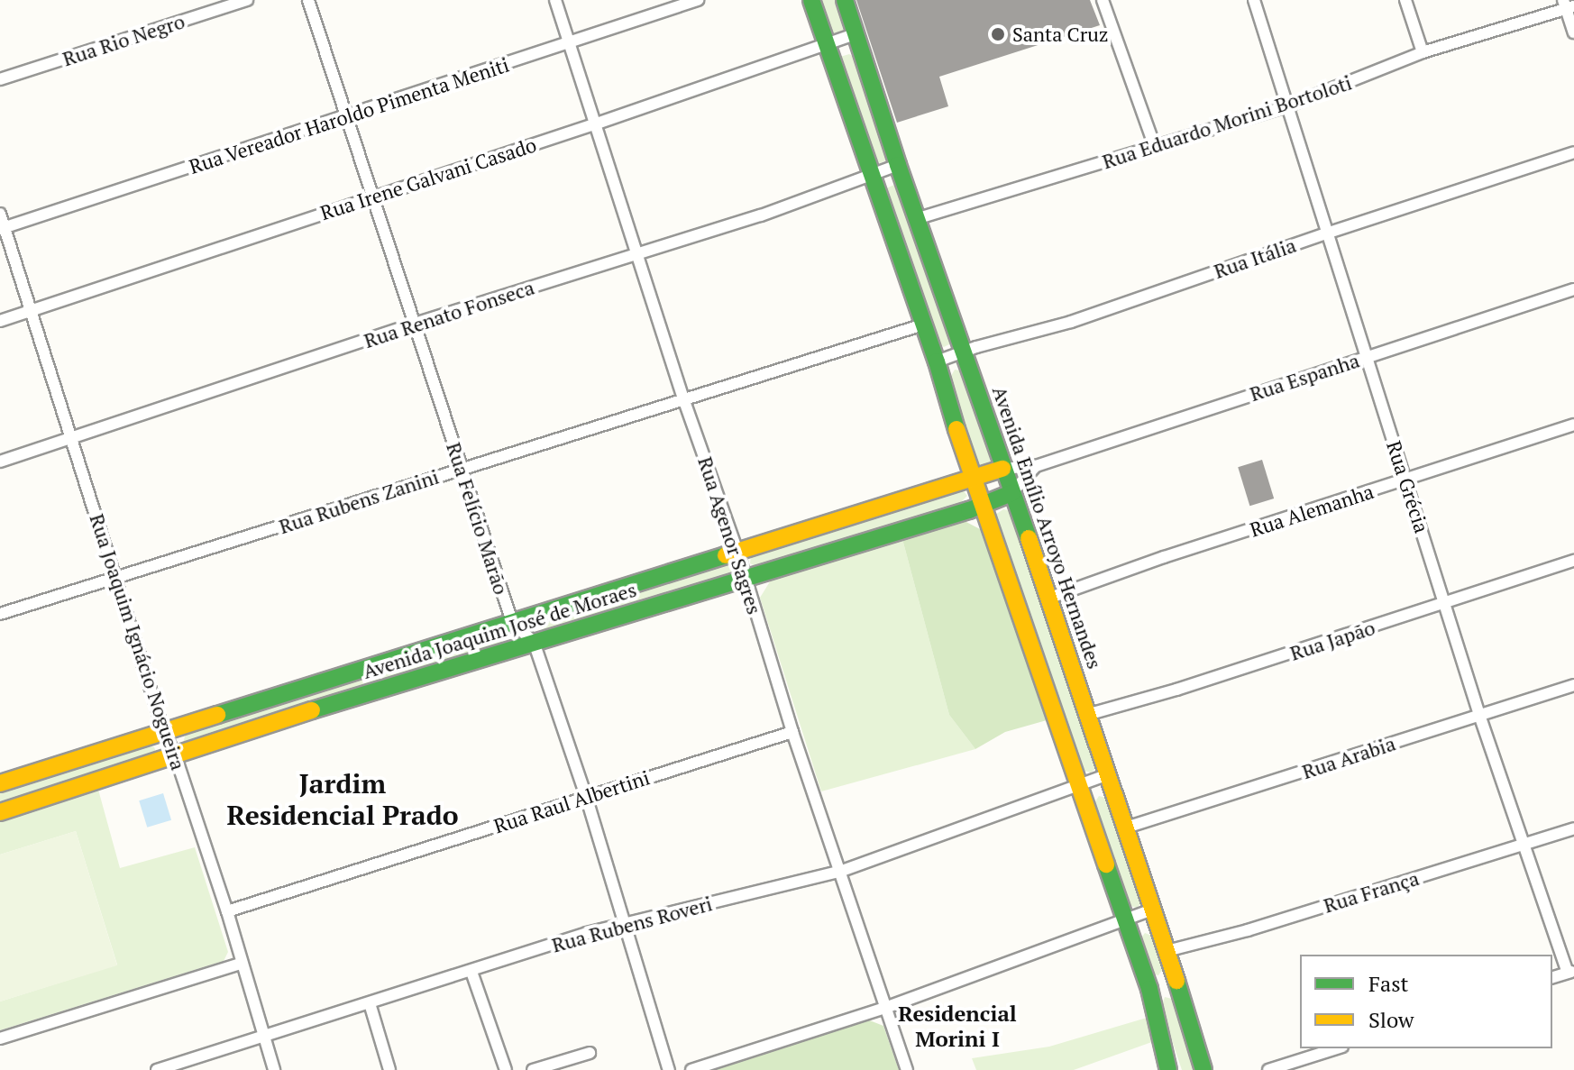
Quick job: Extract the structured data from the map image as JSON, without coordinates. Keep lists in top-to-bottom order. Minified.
{"streets":{"main road":["Avenida Emílio Arroyo Hernandes","Avenida Joaquim José de Moraes"],"street":["Rua Rio Negro","Rua Vereador Haroldo Pimenta Meniti","Rua Eduardo Morini Bortoloti","Rua Irene Galvani Casado","Rua Itália","Rua Renato Fonseca","Rua Espanha","Rua Grécia","Rua Rubens Zanini","Rua Alemanha","Rua Felício Marão","Rua Agenor Sagres","Rua Japão","Rua Joaquim Ignácio Nogueira","Rua Arabia","Rua Raul Albertini","Rua França","Rua Rubens Roveri"]},"crossings":[["Rua Vereador Haroldo Pimenta Meniti","Rua Felício Marão"],["Rua Vereador Haroldo Pimenta Meniti","Rua Agenor Sagres"],["Rua Vereador Haroldo Pimenta Meniti","Rua Joaquim Ignácio Nogueira"],["Rua Eduardo Morini Bortoloti","Rua Grécia"],["Rua Eduardo Morini Bortoloti","Avenida Emílio Arroyo Hernandes"],["Rua Irene Galvani Casado","Rua Felício Marão"],["Rua Irene Galvani Casado","Avenida Emílio Arroyo Hernandes"],["Rua Irene Galvani Casado","Rua Agenor Sagres"],["Rua Irene Galvani Casado","Rua Joaquim Ignácio Nogueira"],["Rua Itália","Rua Grécia"],["Rua Itália","Avenida Emílio Arroyo Hernandes"],["Rua Renato Fonseca","Rua Felício Marão"],["Rua Renato Fonseca","Avenida Emílio Arroyo Hernandes"],["Rua Renato Fonseca","Rua Agenor Sagres"],["Rua Renato Fonseca","Rua Joaquim Ignácio Nogueira"],["Rua Espanha","Rua Grécia"],["Rua Espanha","Avenida Emílio Arroyo Hernandes"],["Rua Espanha","Avenida Joaquim José de Moraes"],["Rua Grécia","Rua Alemanha"],["Rua Grécia","Rua Japão"],["Rua Grécia","Rua Arabia"],["Rua Grécia","Rua França"],["Rua Rubens Zanini","Rua Felício Marão"],["Rua Rubens Zanini","Rua Agenor Sagres"],["Rua Rubens Zanini","Rua Joaquim Ignácio Nogueira"],["Rua Alemanha","Avenida Emílio Arroyo Hernandes"],["Rua Felício Marão","Avenida Joaquim José de Moraes"],["Rua Felício Marão","Rua Raul Albertini"],["Rua Felício Marão","Rua Rubens Roveri"],["Avenida Emílio Arroyo Hernandes","Avenida Joaquim José de Moraes"],["Avenida Emílio Arroyo Hernandes","Rua Japão"],["Avenida Emílio Arroyo Hernandes","Rua Arabia"],["Avenida Emílio Arroyo Hernandes","Rua França"],["Avenida Emílio Arroyo Hernandes","Rua Rubens Roveri"],["Rua Agenor Sagres","Avenida Joaquim José de Moraes"],["Rua Agenor Sagres","Rua Raul Albertini"],["Rua Agenor Sagres","Rua Rubens Roveri"],["Avenida Joaquim José de Moraes","Rua Joaquim Ignácio Nogueira"],["Rua Joaquim Ignácio Nogueira","Rua Raul Albertini"],["Rua Joaquim Ignácio Nogueira","Rua Rubens Roveri"]],"districts":["Jardim Residencial Prado","Residencial Morini I"],"places":["Santa Cruz"],"legend":["Fast","Slow"]}
